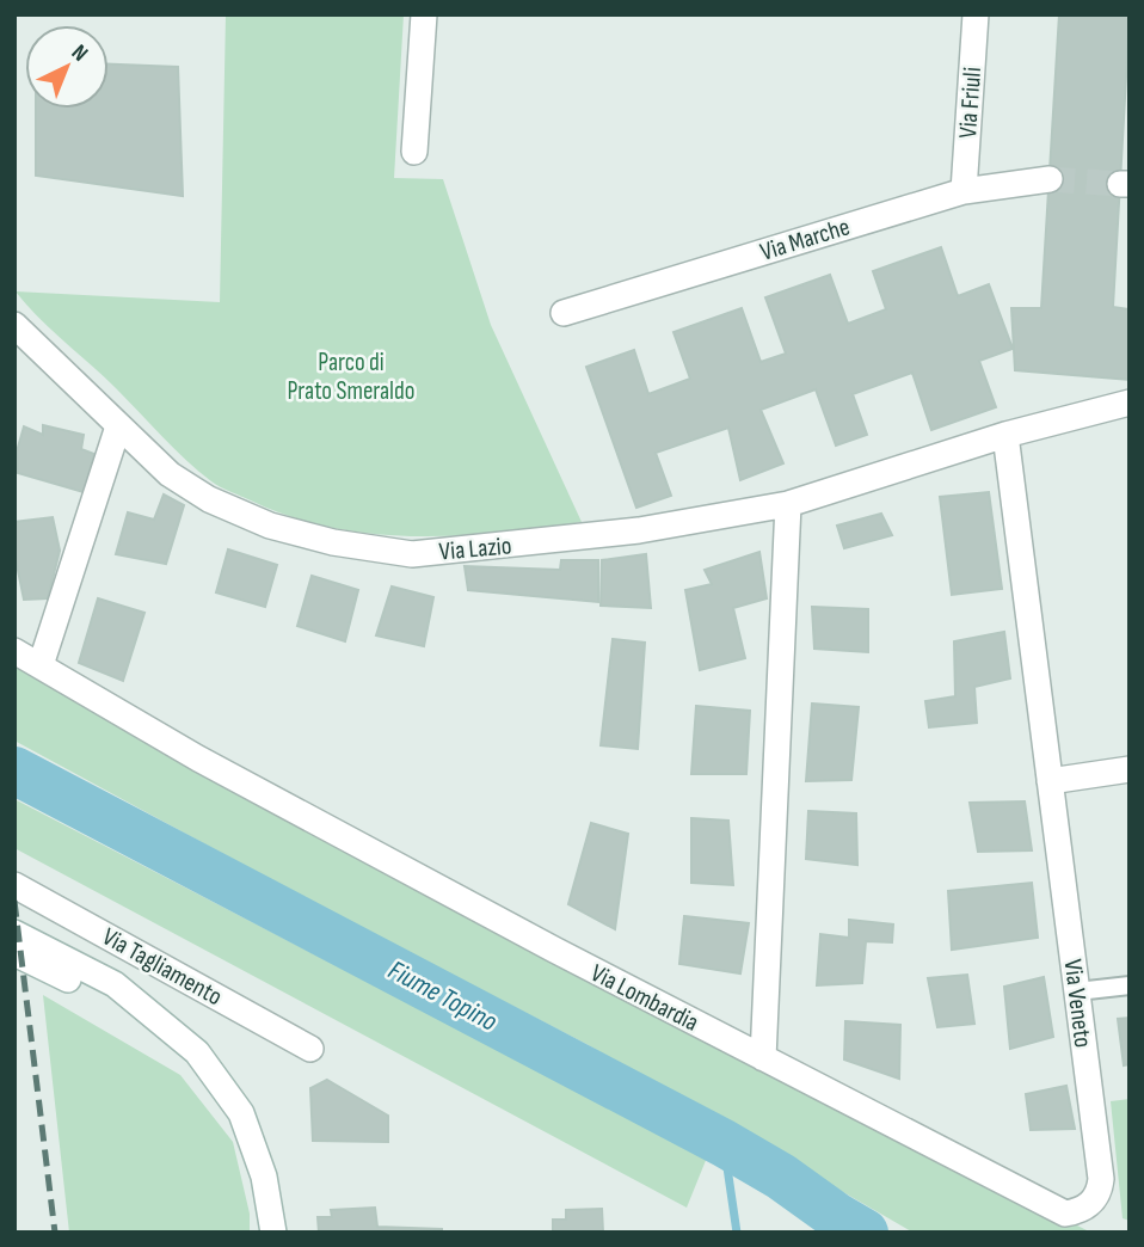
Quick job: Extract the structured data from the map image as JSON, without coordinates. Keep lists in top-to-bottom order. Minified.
{"streets":{"street":["Via Friuli","Via Marche","Via Lazio","Via Tagliamento","Via Lombardia","Via Veneto"]},"crossings":[["Via Friuli","Via Marche"],["Via Lazio","Via Veneto"],["Via Lombardia","Via Veneto"]],"water":["Fiume Topino"],"parks":["Parco di Prato Smeraldo"],"north":"top right"}
